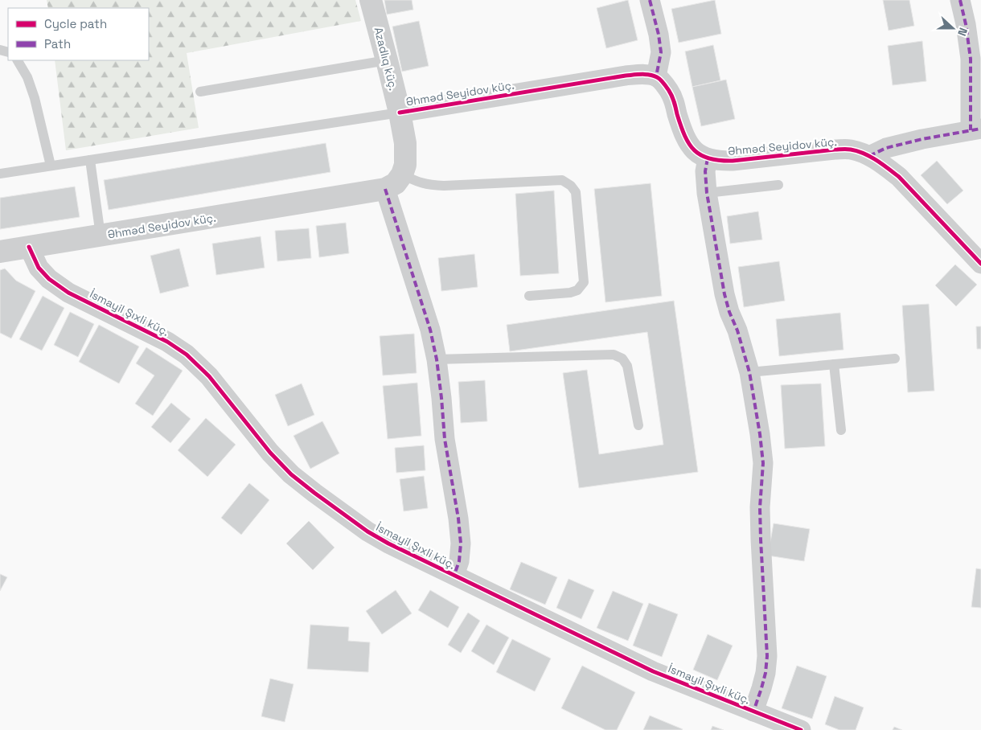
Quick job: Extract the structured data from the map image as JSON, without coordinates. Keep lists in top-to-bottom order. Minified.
{"streets":{"street":["Azadlıq küç.","Əhməd Seyidov küç.","İsmayil Şıxli küç."]},"crossings":[["Azadlıq küç.","Əhməd Seyidov küç."],["Əhməd Seyidov küç.","İsmayil Şıxli küç."]],"legend":["Cycle path","Path"],"north":"right"}
